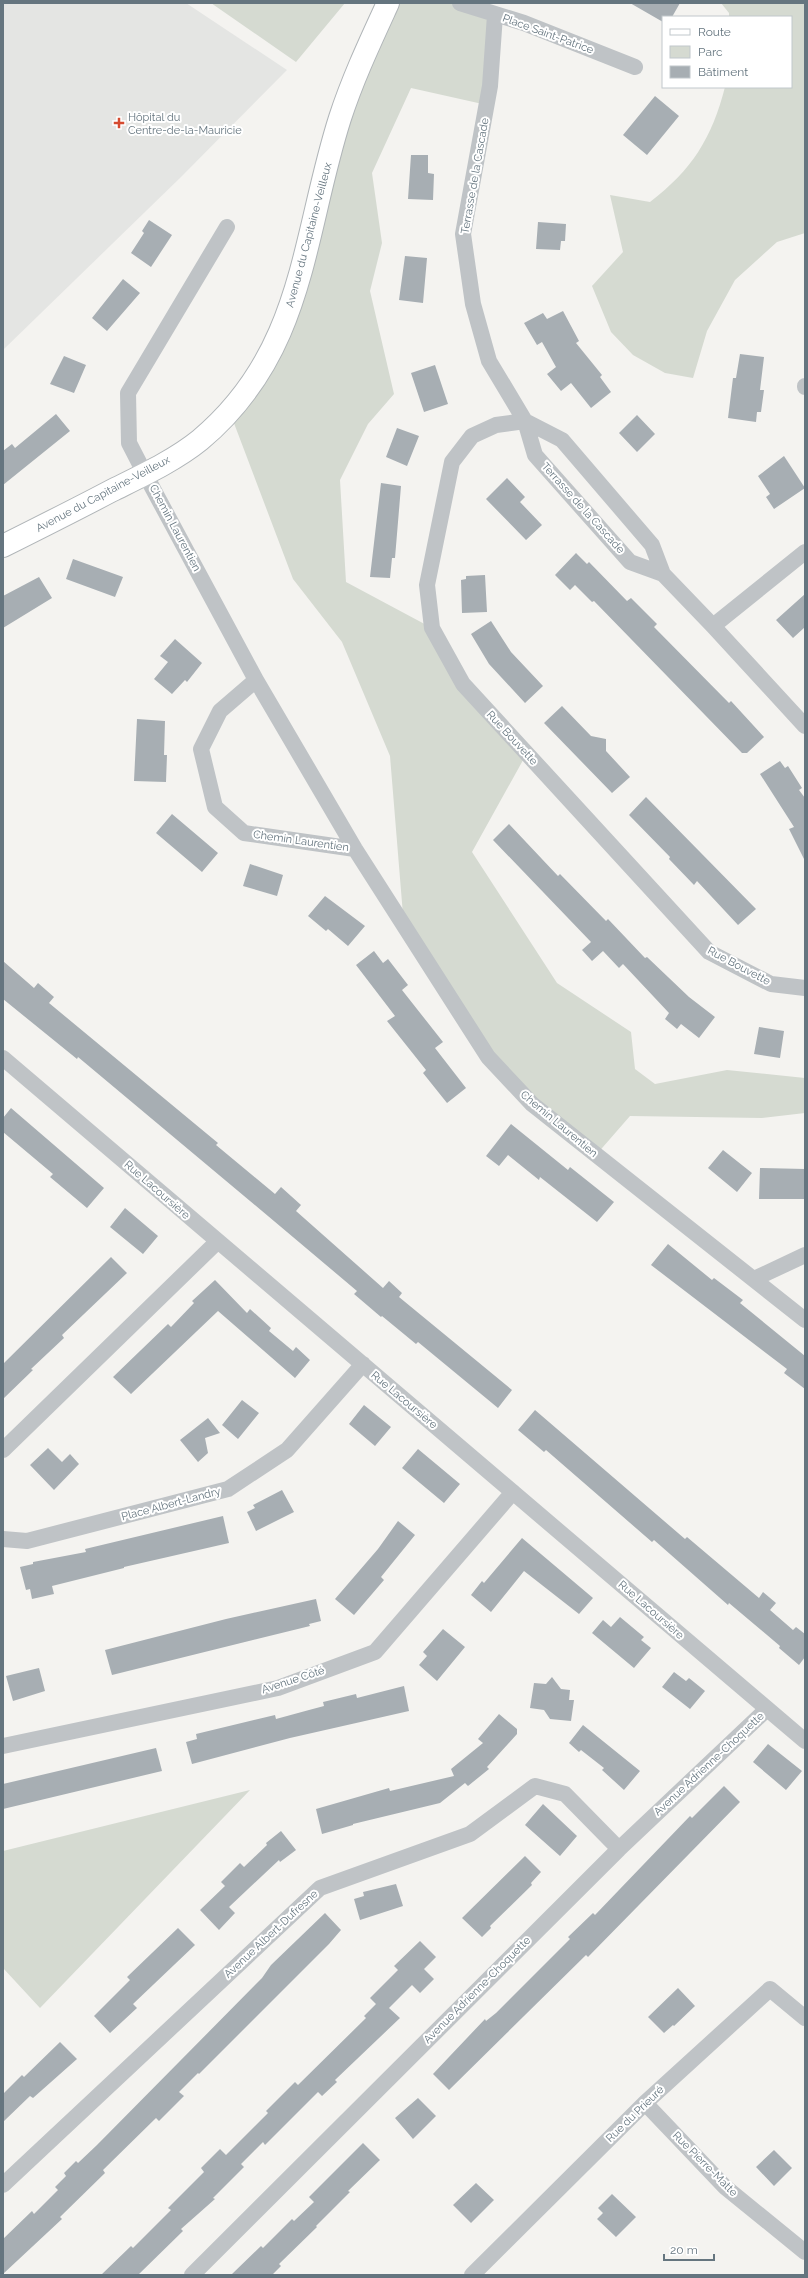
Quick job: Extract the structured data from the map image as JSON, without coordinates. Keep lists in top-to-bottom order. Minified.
{"streets":{"street":["Place Saint-Patrice","Terrasse de la Cascade","Avenue du Capitaine-Veilleux","Chemin Laurentien","Rue Bouvette","Rue Lacoursière","Place Albert-Landry","Avenue Côté","Avenue Adrienne-Choquette","Avenue Albert-Dufresne","Rue du Prieuré","Rue Pierre-Matte"]},"crossings":[["Place Saint-Patrice","Terrasse de la Cascade"],["Terrasse de la Cascade","Rue Bouvette"],["Avenue du Capitaine-Veilleux","Chemin Laurentien"],["Rue Lacoursière","Place Albert-Landry"],["Rue Lacoursière","Avenue Côté"],["Rue Lacoursière","Avenue Adrienne-Choquette"],["Avenue Adrienne-Choquette","Avenue Albert-Dufresne"],["Rue du Prieuré","Rue Pierre-Matte"]],"places":{"health":["Hôpital du Centre-de-la-Mauricie"]},"legend":["Route","Parc","Bâtiment"],"scale_bar":"20 m"}
